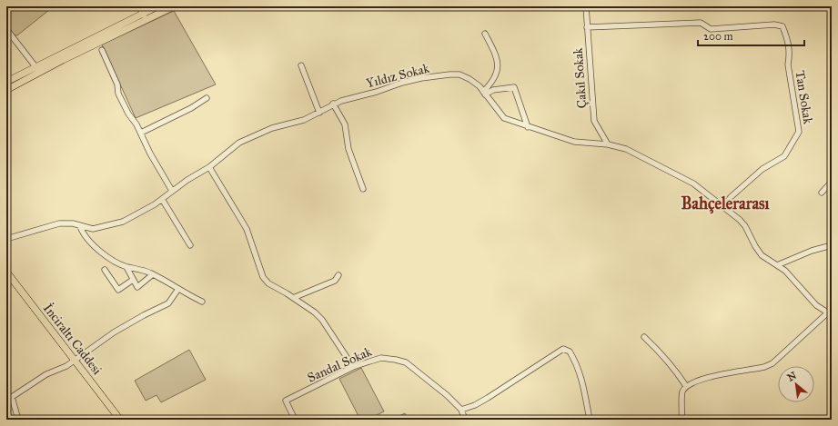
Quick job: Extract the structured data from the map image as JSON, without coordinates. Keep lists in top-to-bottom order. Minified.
{"streets":{"main road":["İnciraltı Caddesi"],"street":["Yıldız Sokak","Çakıl Sokak","Tan Sokak","Sandal Sokak"]},"crossings":[["Yıldız Sokak","Çakıl Sokak"],["Yıldız Sokak","Tan Sokak"],["Çakıl Sokak","Tan Sokak"]],"districts":["Bahçelerarası"],"scale_bar":"200 m","north":"top left"}
